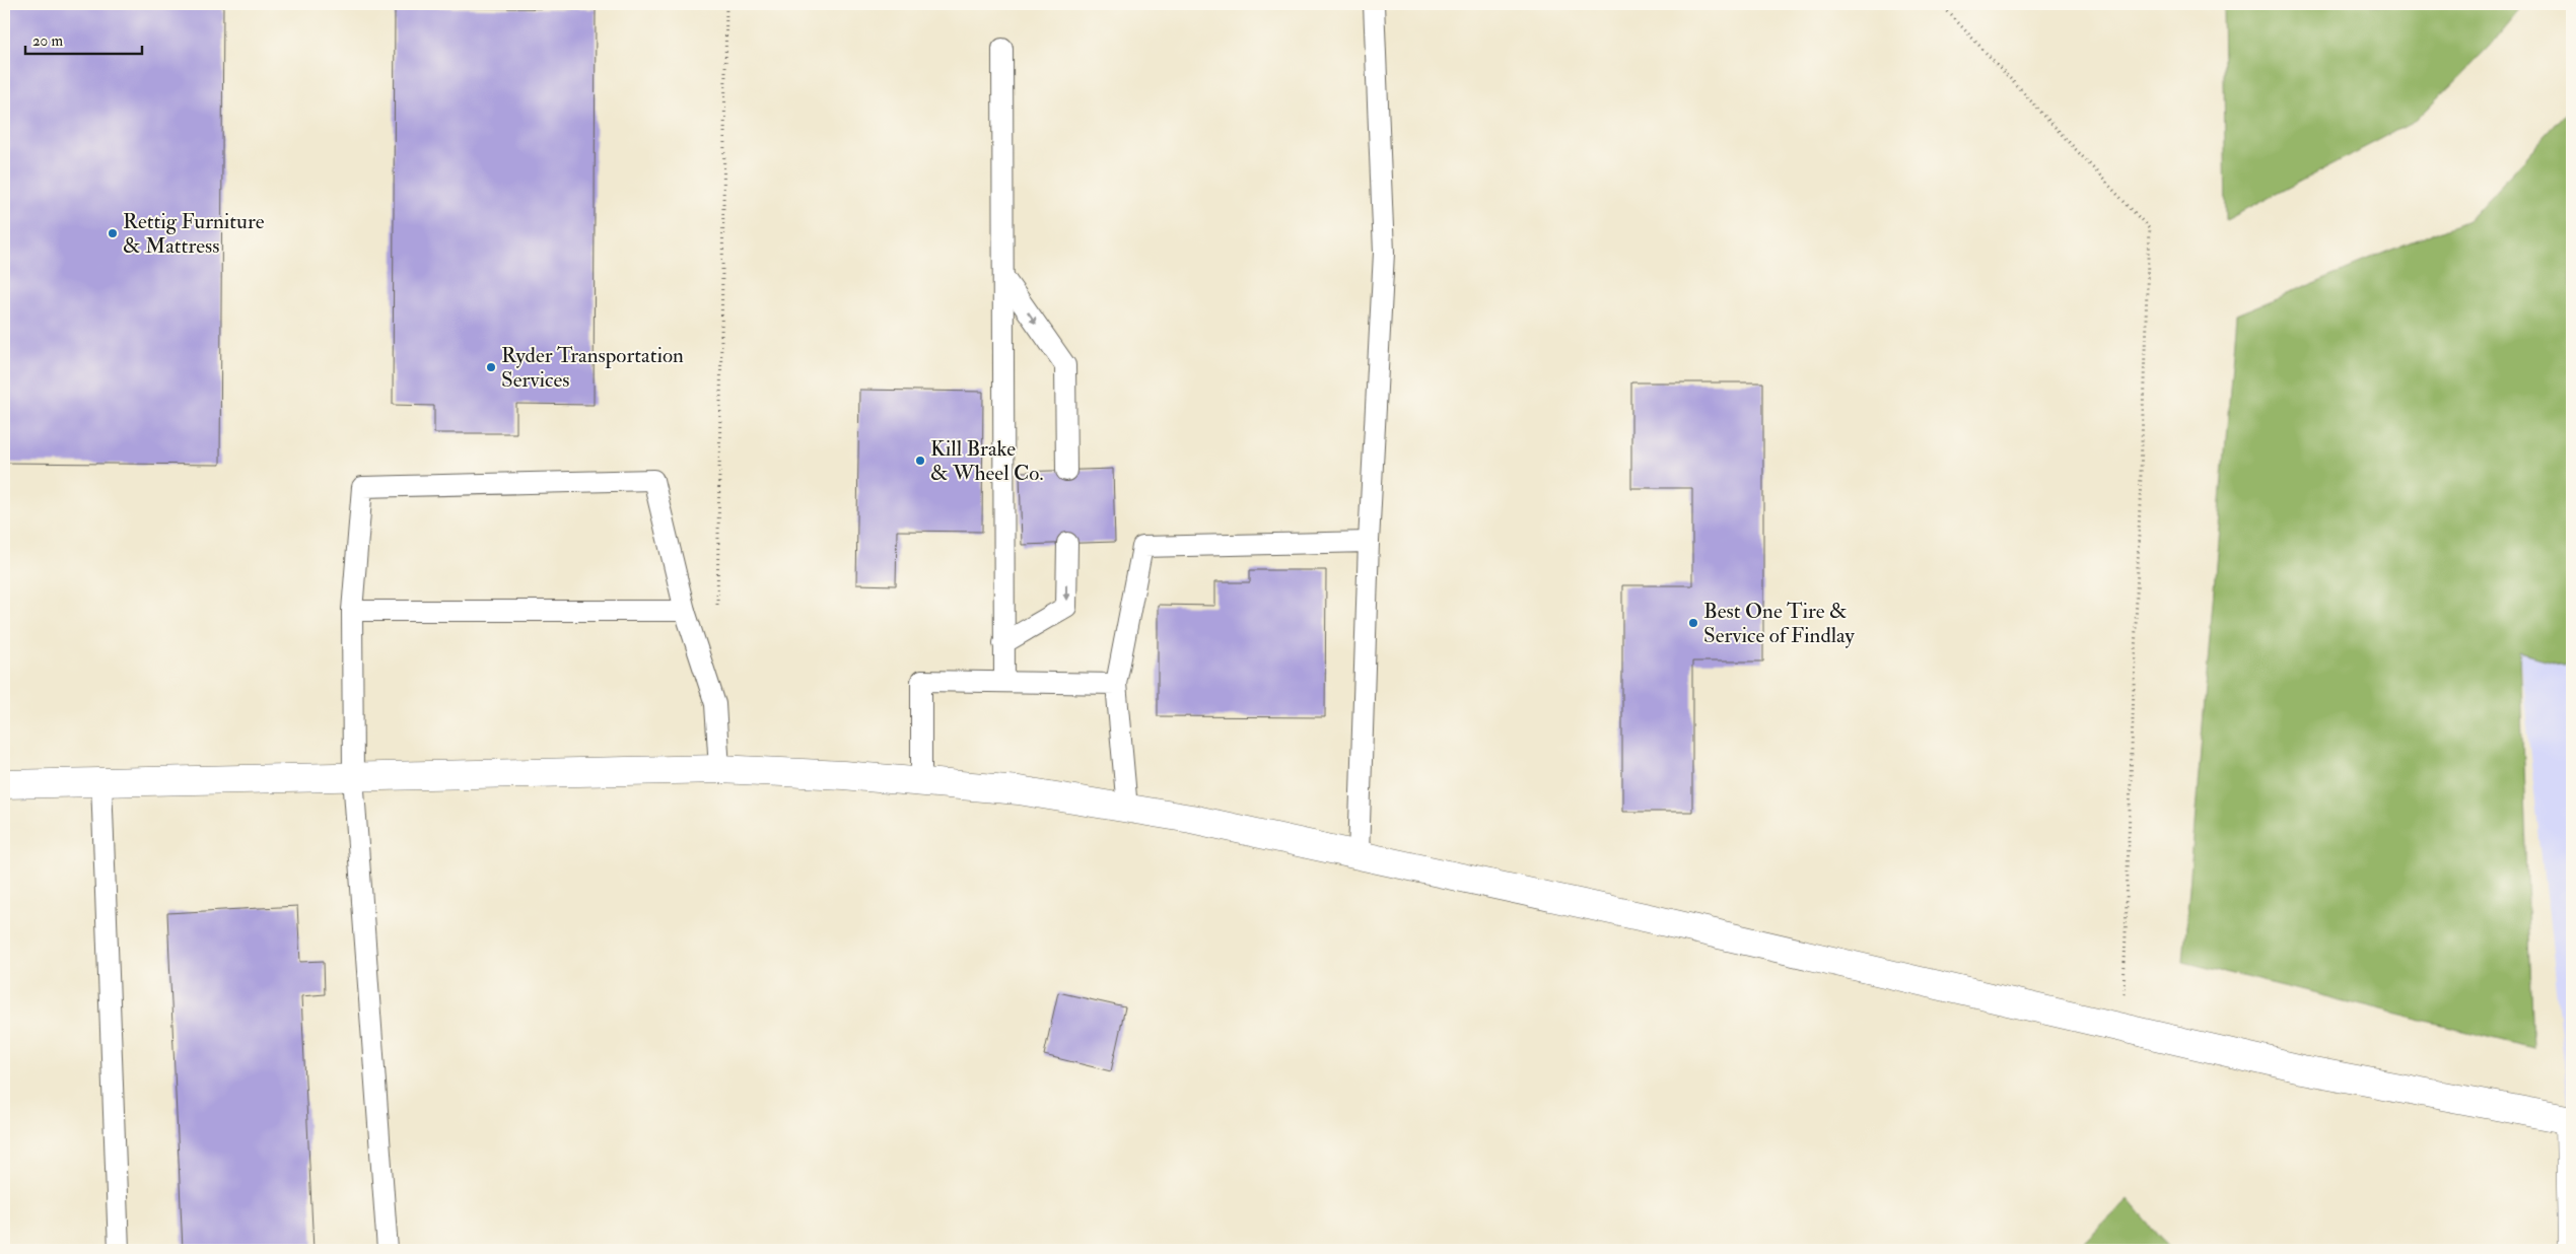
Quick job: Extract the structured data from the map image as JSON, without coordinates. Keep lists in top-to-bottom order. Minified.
{"places":["Rettig Furniture & Mattress","Ryder Transportation Services","Kill Brake & Wheel Co.","Best One Tire & Service of Findlay"],"scale_bar":"20 m"}
